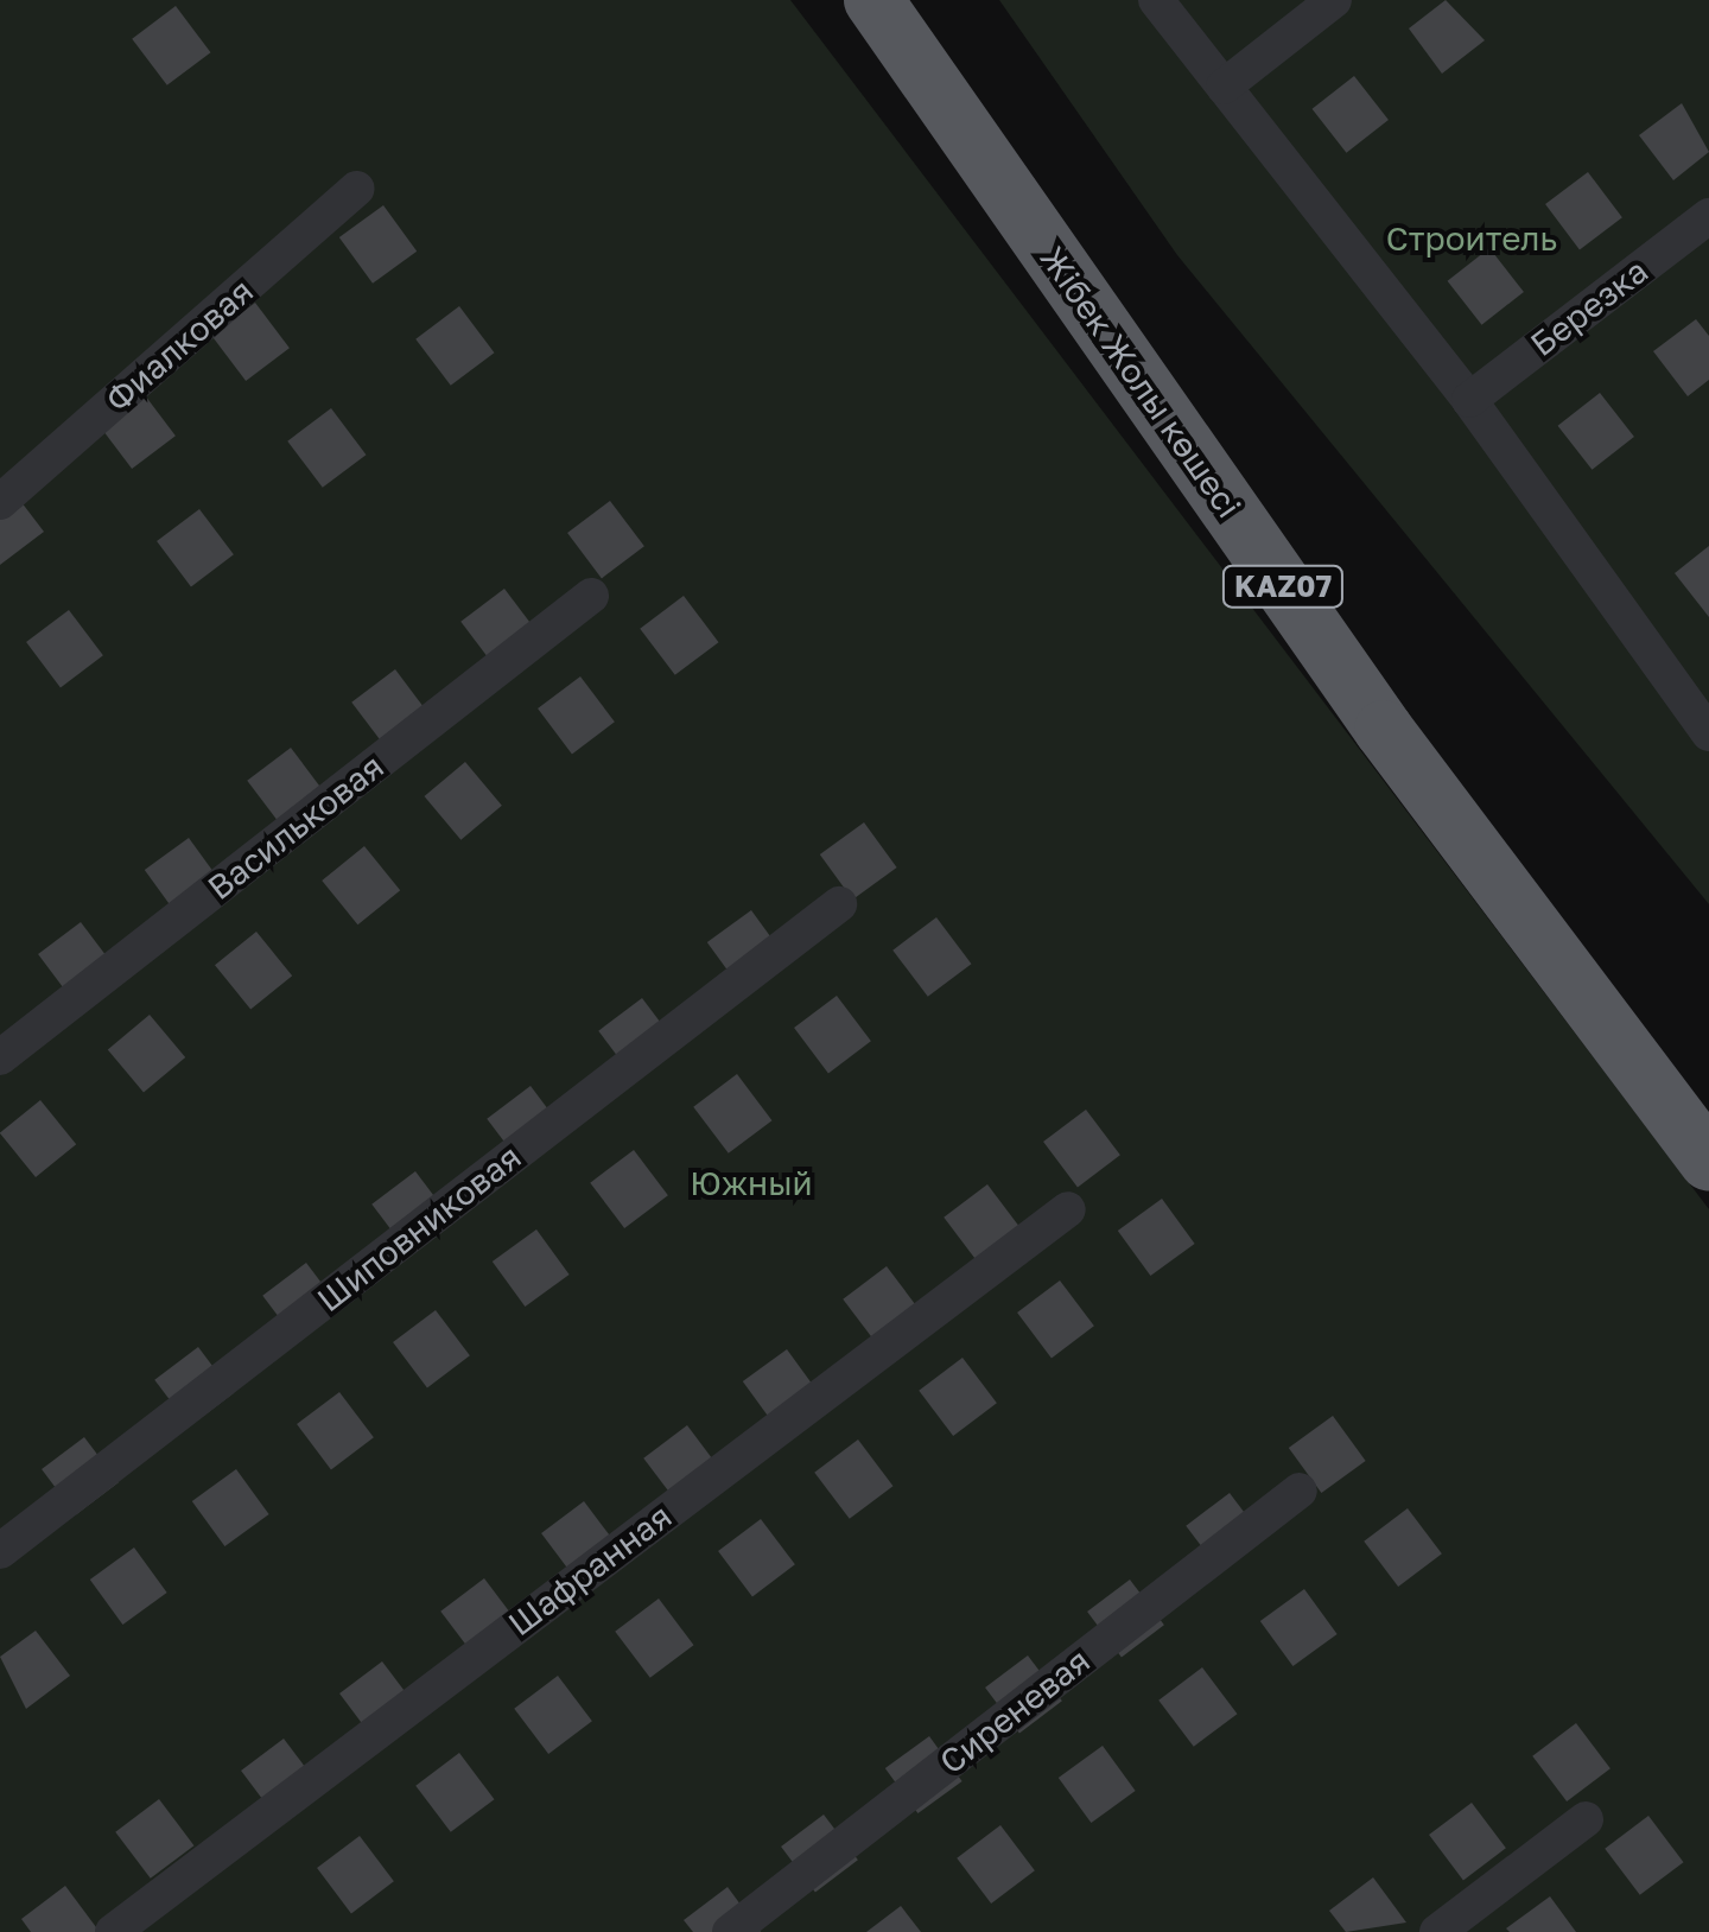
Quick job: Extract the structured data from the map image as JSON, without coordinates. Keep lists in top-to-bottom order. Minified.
{"streets":{"highway":["Жібек Жолы көшесі","KAZ07"],"street":["Березка","Фиалковая","Васильковая","Шиповниковая","Шафранная","Сиреневая"]},"parks":["Строитель","Южный"]}
